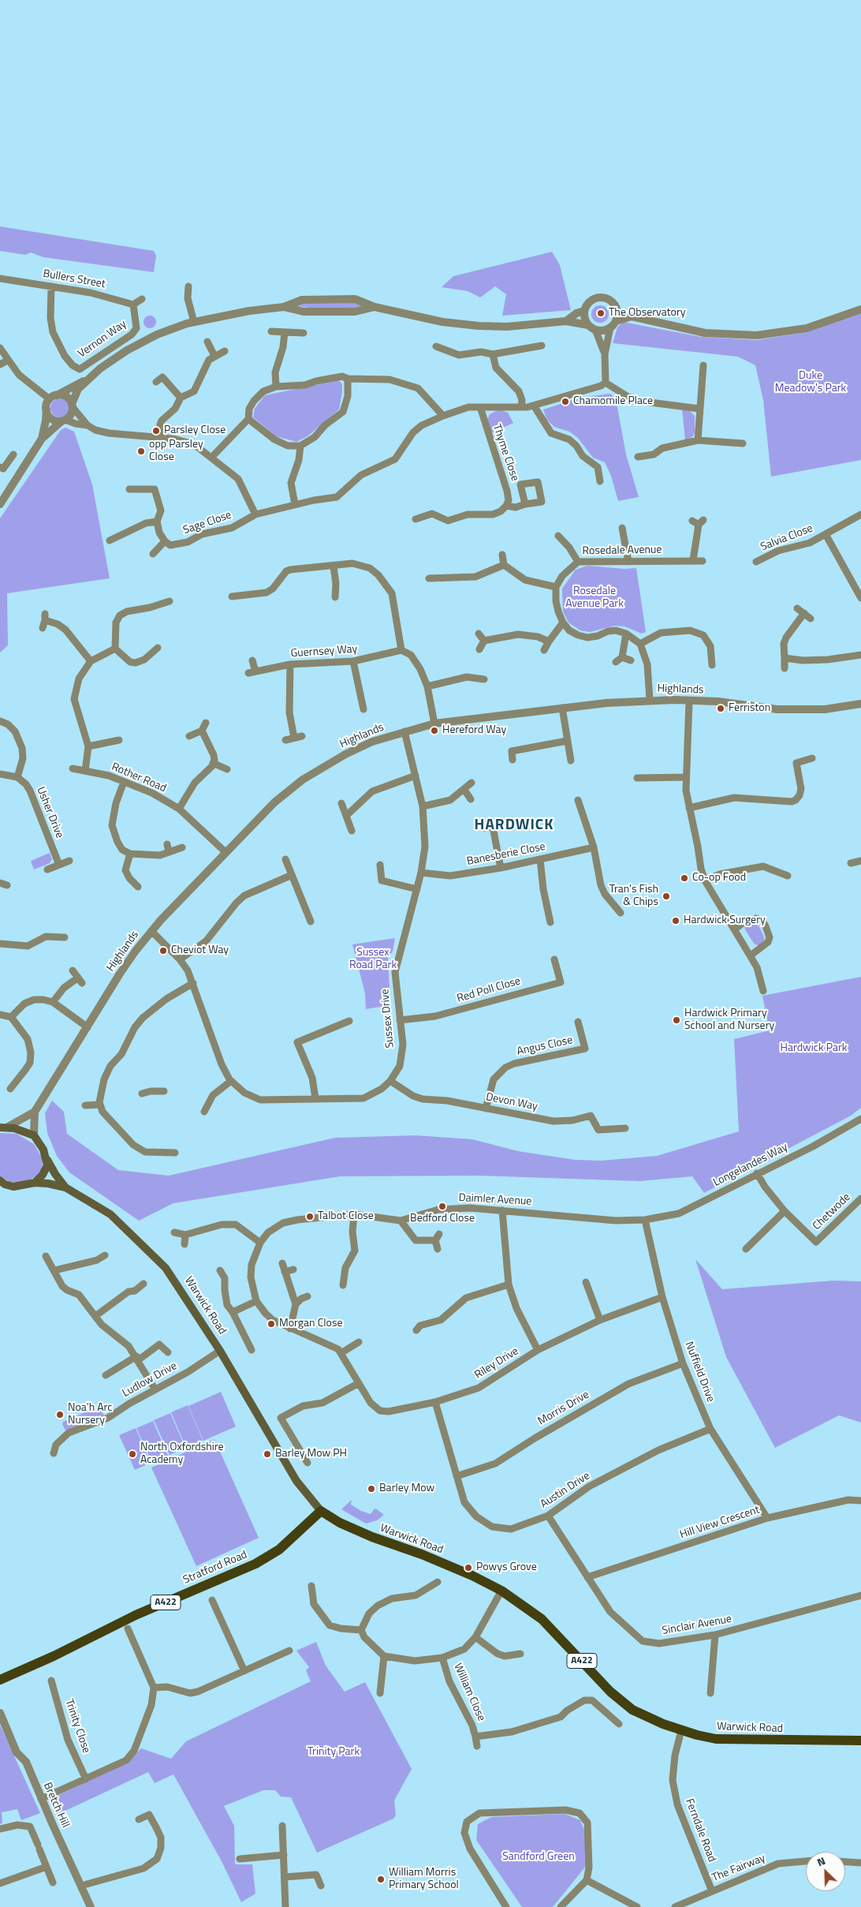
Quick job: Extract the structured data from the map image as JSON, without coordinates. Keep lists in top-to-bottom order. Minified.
{"streets":{"main road":["Warwick Road","Stratford Road","A422"],"street":["Bullers Street","Vernon Way","Thyme Close","Sage Close","Salvia Close","Rosedale Avenue","Guernsey Way","Highlands","Rother Road","Usher Drive","Banesberie Close","Red Poll Close","Sussex Drive","Angus Close","Devon Way","Longelandes Way","Daimler Avenue","Chetwode","Riley Drive","Nuffield Drive","Ludlow Drive","Morris Drive","Austin Drive","Hill View Crescent","Sinclair Avenue","William Close","Trinity Close","Bretch Hill","Ferndale Road","The Fairway"]},"crossings":[["Bullers Street","Vernon Way"],["Thyme Close","Sage Close"],["Highlands","Rother Road"],["Highlands","Sussex Drive"],["Banesberie Close","Sussex Drive"],["Red Poll Close","Sussex Drive"],["Sussex Drive","Devon Way"],["Angus Close","Devon Way"],["Longelandes Way","Daimler Avenue"],["Longelandes Way","Chetwode"],["Longelandes Way","Nuffield Drive"],["Daimler Avenue","Nuffield Drive"],["Warwick Road","Ludlow Drive"],["Warwick Road","Stratford Road"],["Warwick Road","Ferndale Road"],["Riley Drive","Nuffield Drive"],["Riley Drive","Austin Drive"],["Nuffield Drive","Morris Drive"],["Nuffield Drive","Austin Drive"],["Nuffield Drive","Hill View Crescent"],["Morris Drive","Austin Drive"],["Austin Drive","Sinclair Avenue"],["Hill View Crescent","Sinclair Avenue"],["Ferndale Road","The Fairway"]],"districts":["HARDWICK"],"parks":["Duke Meadow's Park","Rosedale Avenue Park","Sussex Road Park","Hardwick Park","Trinity Park","Sandford Green"],"places":["The Observatory","Chamomile Place","Parsley Close","opp Parsley Close","Ferriston","Hereford Way","Co-op Food","Tran's Fish & Chips","Hardwick Surgery","Cheviot Way","Hardwick Primary School and Nursery","Bedford Close","Talbot Close","Morgan Close","Noa'h Arc Nursery","North Oxfordshire Academy","Barley Mow PH","Barley Mow","Powys Grove","William Morris Primary School"],"north":"top left"}
